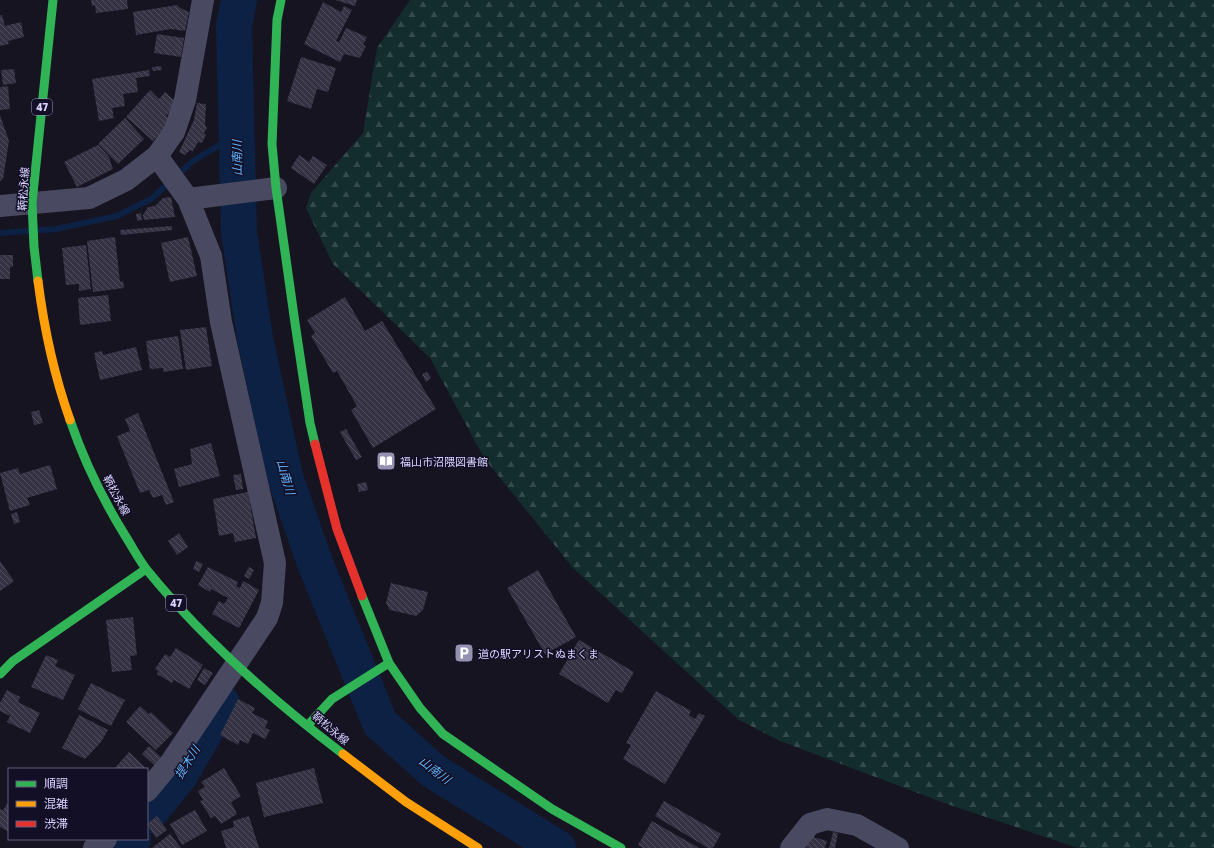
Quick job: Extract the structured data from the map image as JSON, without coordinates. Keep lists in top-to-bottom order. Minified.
{"streets":{"street":["47","鞆松永線"]},"water":["山南川","提木川"],"places":{"library":["福山市沼隈図書館"],"parking":["道の駅アリストぬまくま"]},"legend":["順調","混雑","渋滞"]}
